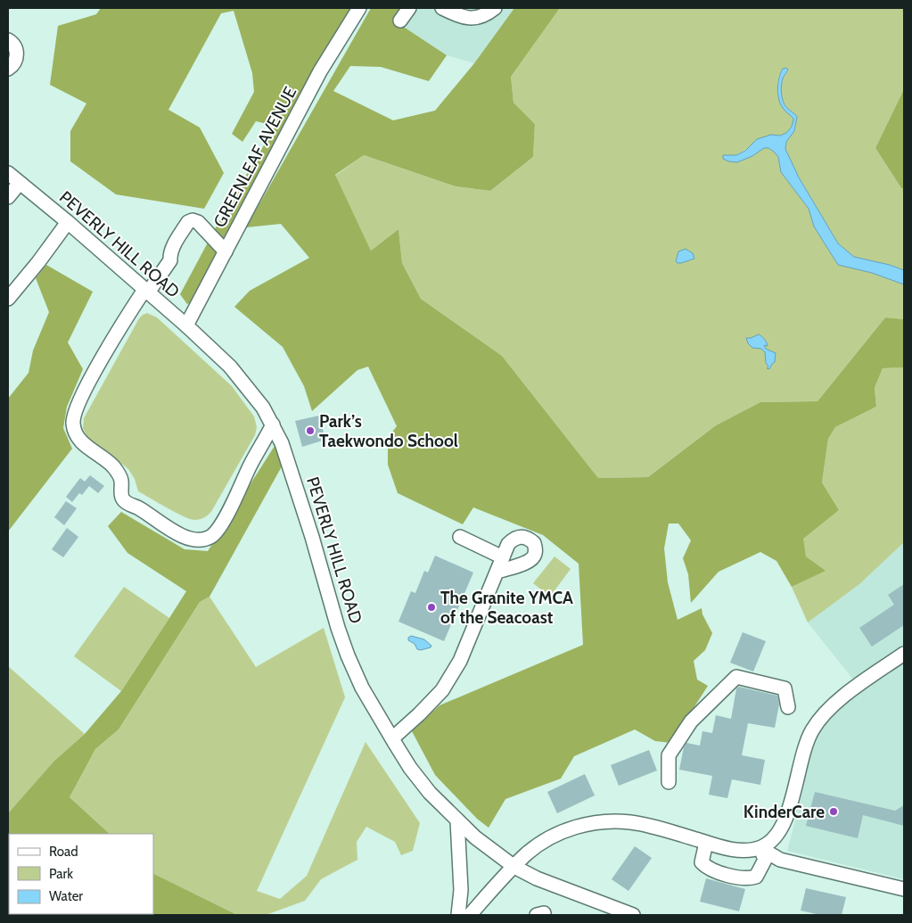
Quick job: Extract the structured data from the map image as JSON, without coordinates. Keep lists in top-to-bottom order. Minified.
{"streets":{"street":["GREENLEAF AVENUE","PEVERLY HILL ROAD"]},"crossings":[["GREENLEAF AVENUE","PEVERLY HILL ROAD"]],"places":["Park’s Taekwondo School","The Granite YMCA of the Seacoast","KinderCare"],"legend":["Road","Park","Water"]}
